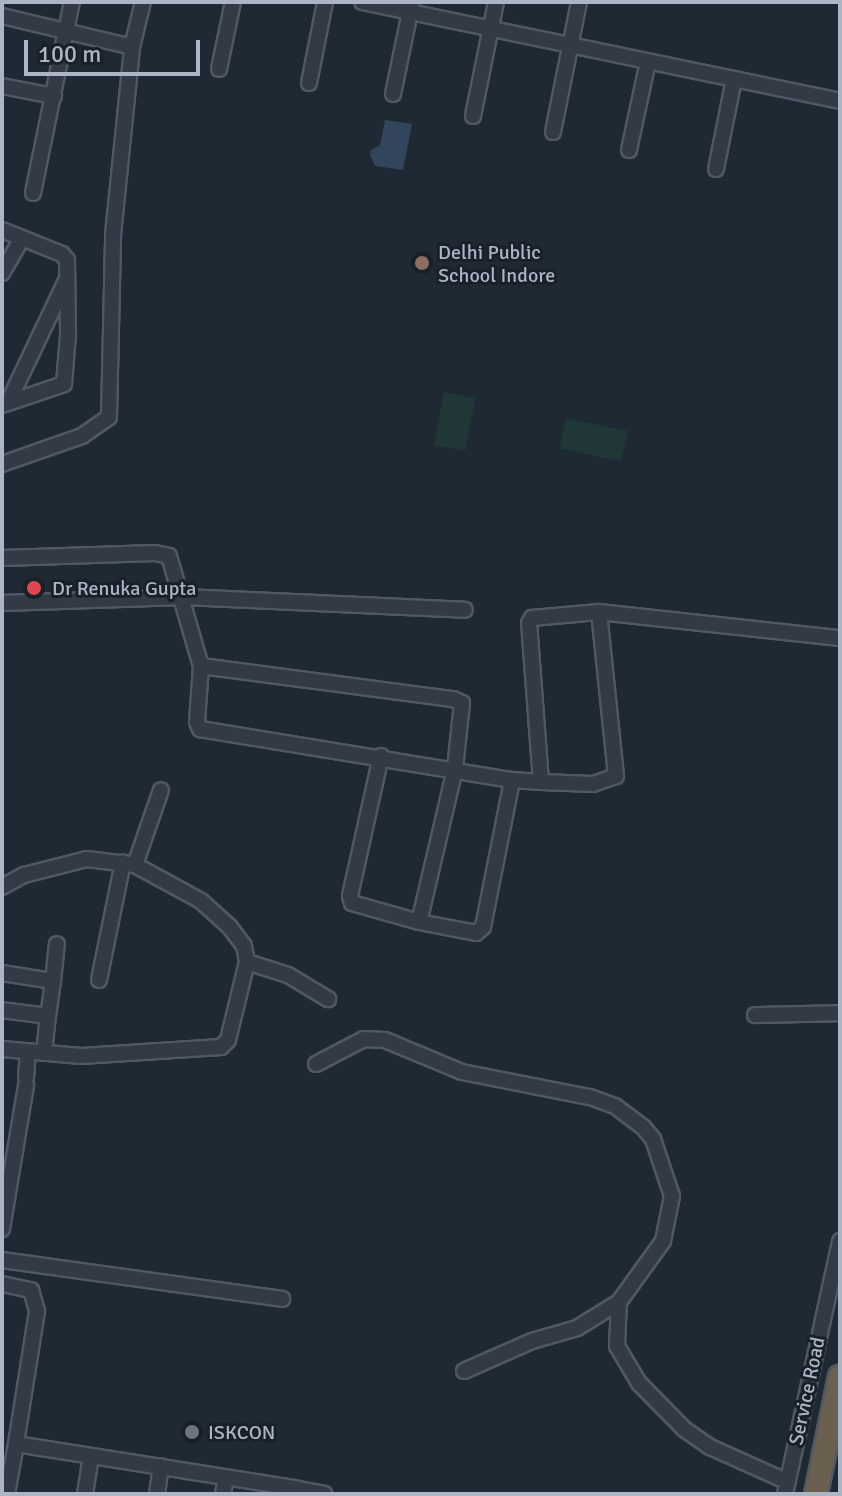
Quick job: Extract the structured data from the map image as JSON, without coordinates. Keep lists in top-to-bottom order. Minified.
{"streets":{"street":["Service Road"]},"places":["Delhi Public School Indore","Dr Renuka Gupta","ISKCON"],"scale_bar":"100 m"}
